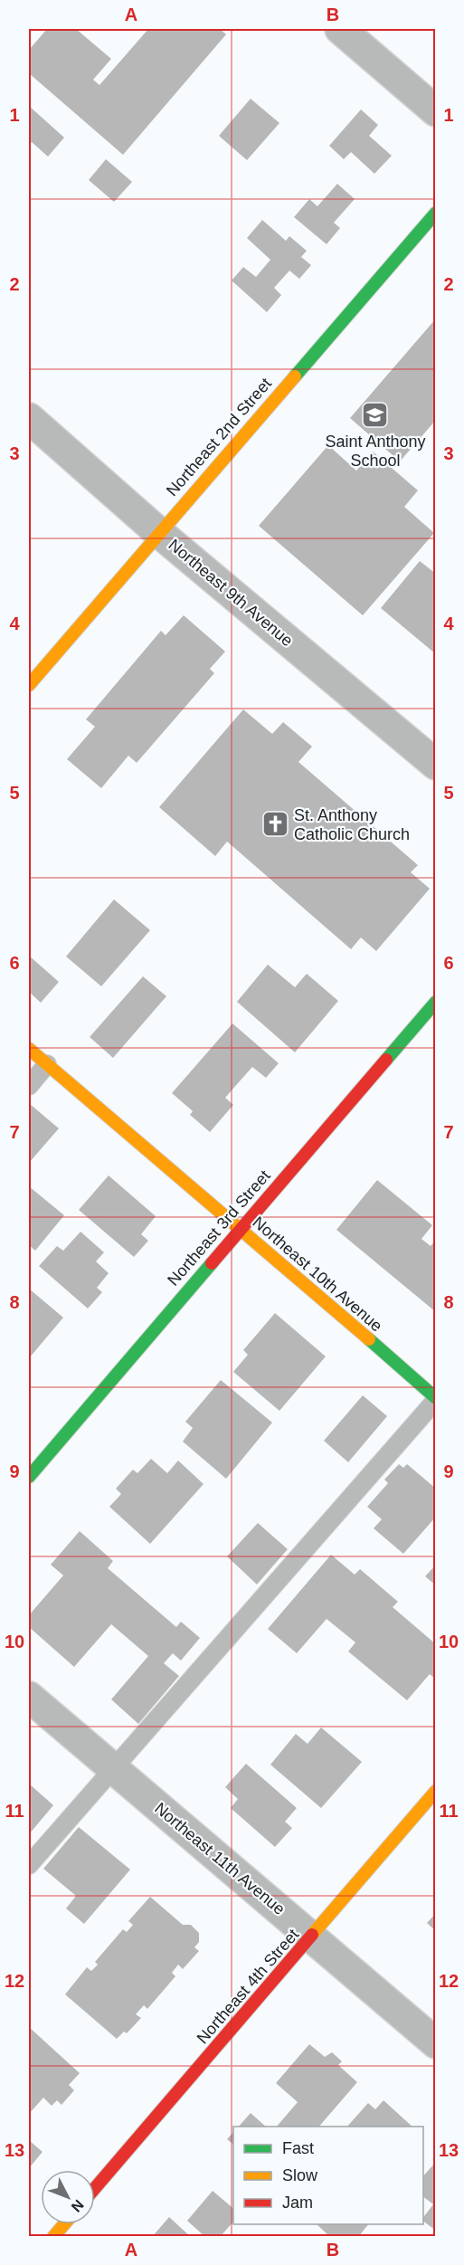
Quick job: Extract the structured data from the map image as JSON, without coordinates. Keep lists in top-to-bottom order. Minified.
{"streets":{"street":["Northeast 2nd Street","Northeast 9th Avenue","Northeast 3rd Street","Northeast 10th Avenue","Northeast 11th Avenue","Northeast 4th Street"]},"crossings":[["Northeast 2nd Street","Northeast 9th Avenue"],["Northeast 3rd Street","Northeast 10th Avenue"],["Northeast 11th Avenue","Northeast 4th Street"]],"places":{"school or university":["Saint Anthony School"],"church":["St. Anthony Catholic Church"]},"legend":["Fast","Slow","Jam"],"north":"bottom right","grid":{"columns":["A","B"],"rows":["1","2","3","4","5","6","7","8","9","10","11","12","13"]}}
